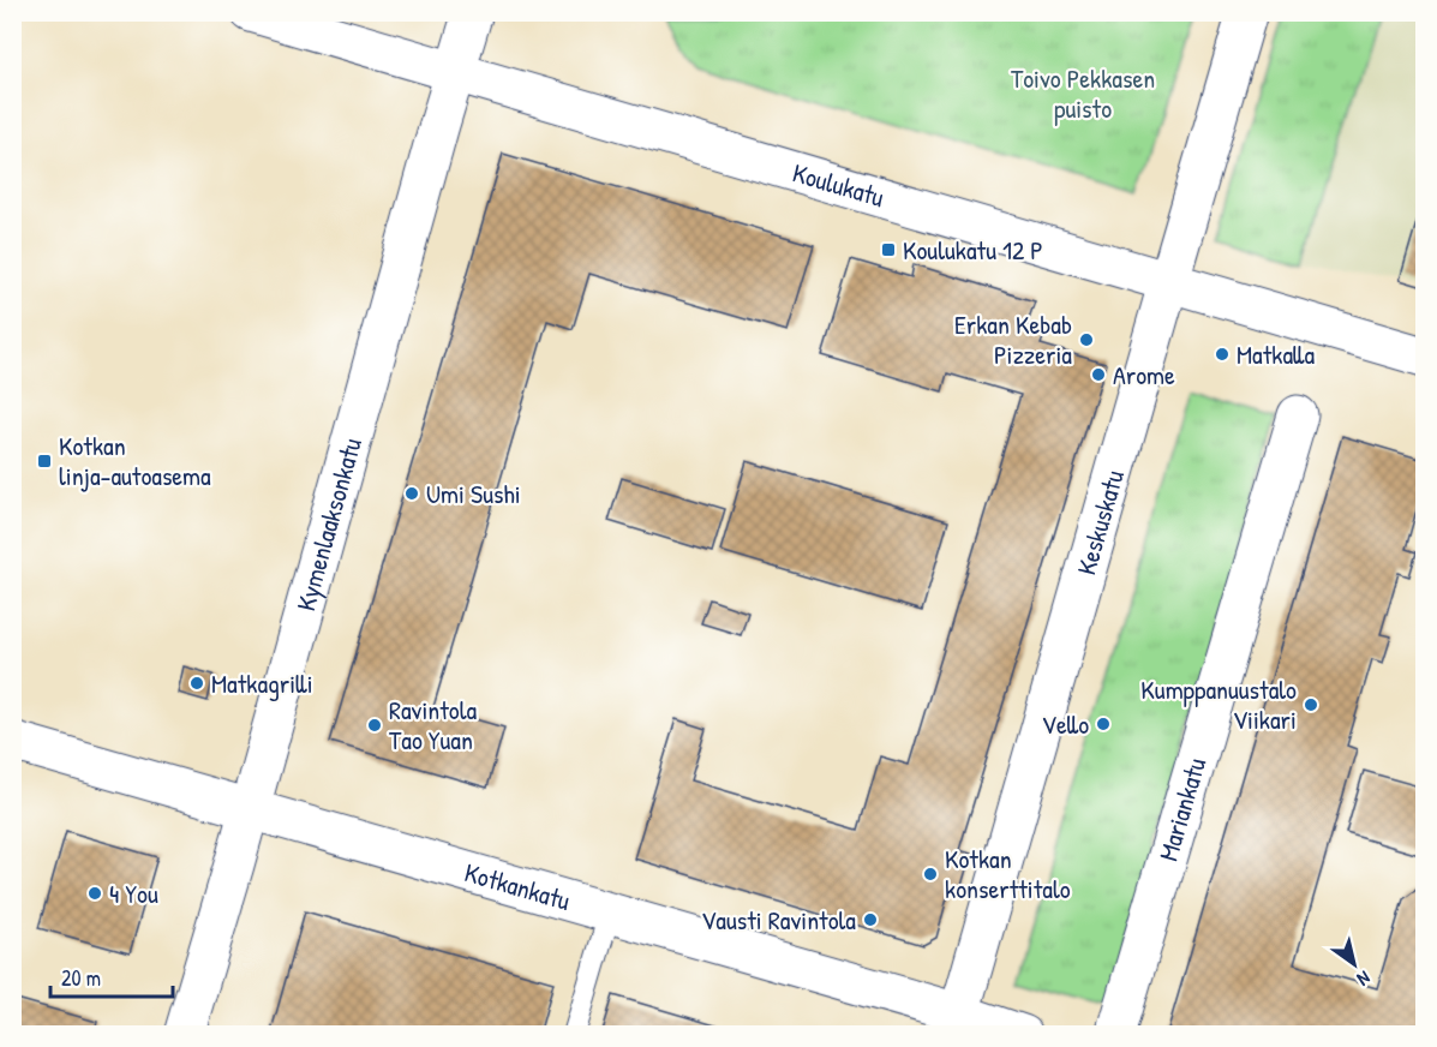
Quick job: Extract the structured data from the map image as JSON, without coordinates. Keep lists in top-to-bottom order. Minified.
{"streets":{"street":["Koulukatu","Kymenlaaksonkatu","Keskuskatu","Mariankatu","Kotkankatu"]},"crossings":[["Koulukatu","Kymenlaaksonkatu"],["Koulukatu","Keskuskatu"],["Kymenlaaksonkatu","Kotkankatu"],["Keskuskatu","Kotkankatu"]],"parks":["Toivo Pekkasen puisto"],"places":{"transit":["Koulukatu 12 P","Kotkan linja-autoasema"],"other":["Erkan Kebab Pizzeria","Matkalla","Arome","Umi Sushi","Matkagrilli","Kumppanuustalo Viikari","Vello","Ravintola Tao Yuan","Kotkan konserttitalo","4 You","Vausti Ravintola"]},"scale_bar":"20 m","north":"bottom right"}
